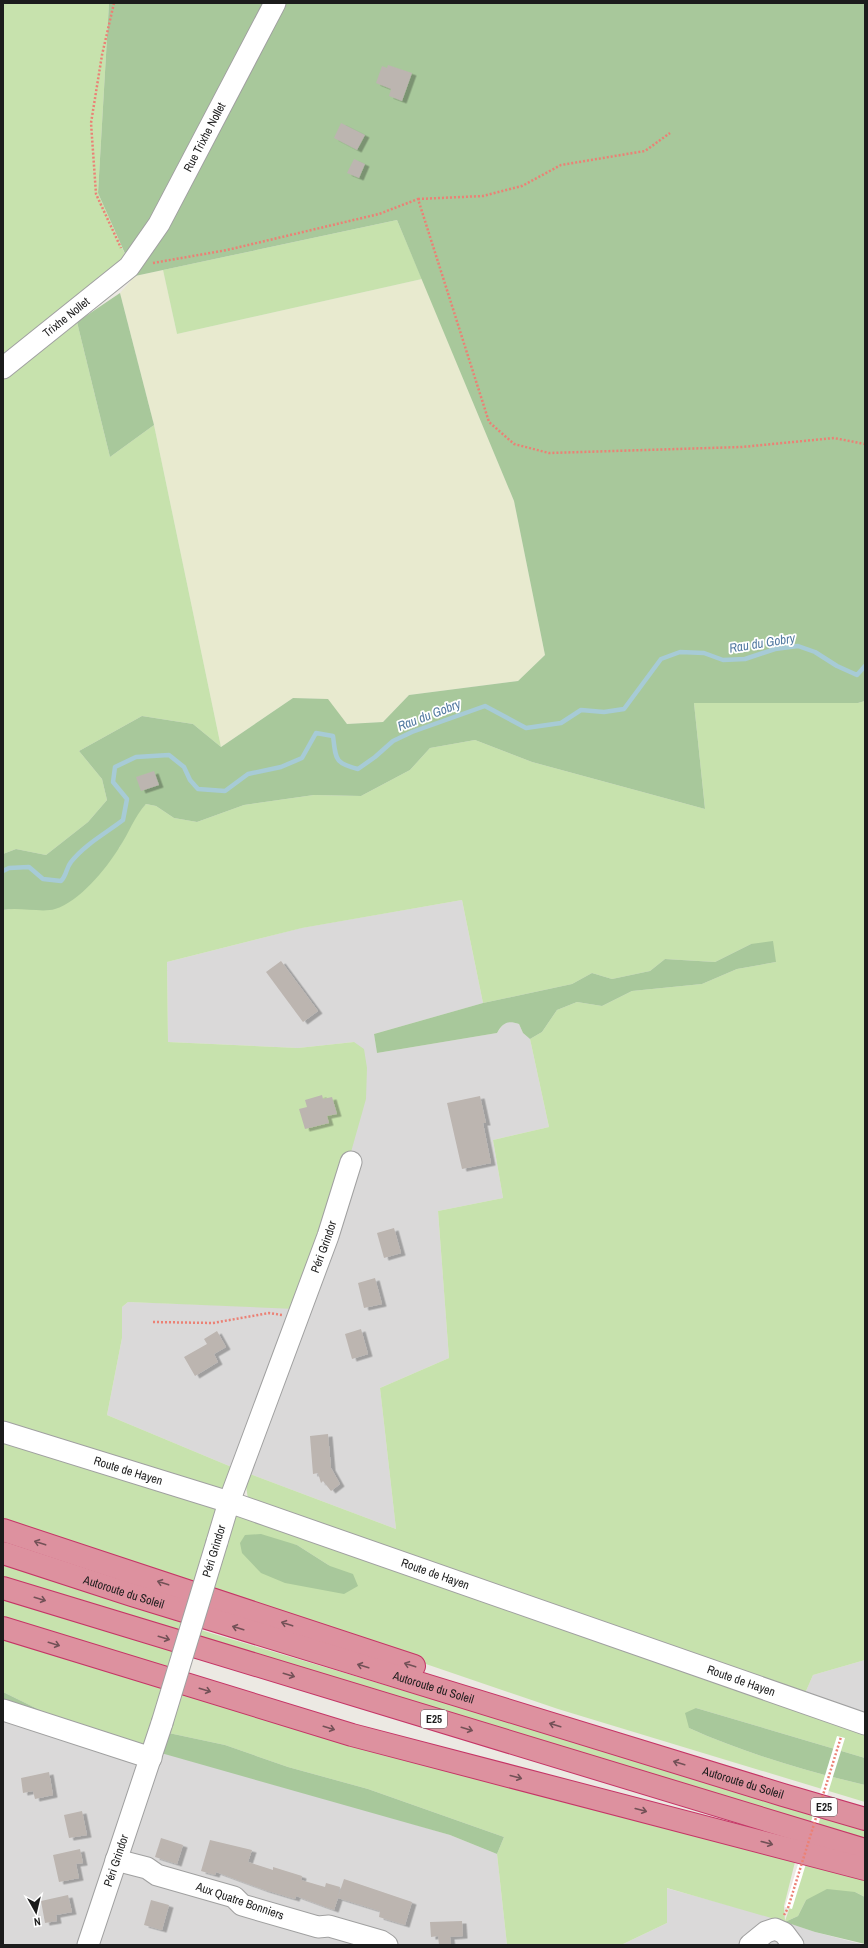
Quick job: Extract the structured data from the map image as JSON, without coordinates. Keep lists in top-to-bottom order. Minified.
{"streets":{"highway":["Autoroute du Soleil","E25"],"street":["Rue Trixhe Nollet","Trixhe Nollet","Péri Grindor","Route de Hayen","Aux Quatre Bonniers"]},"crossings":[["Rue Trixhe Nollet","Trixhe Nollet"],["Péri Grindor","Route de Hayen"],["Péri Grindor","Aux Quatre Bonniers"]],"water":["Rau du Gobry"],"north":"bottom"}
